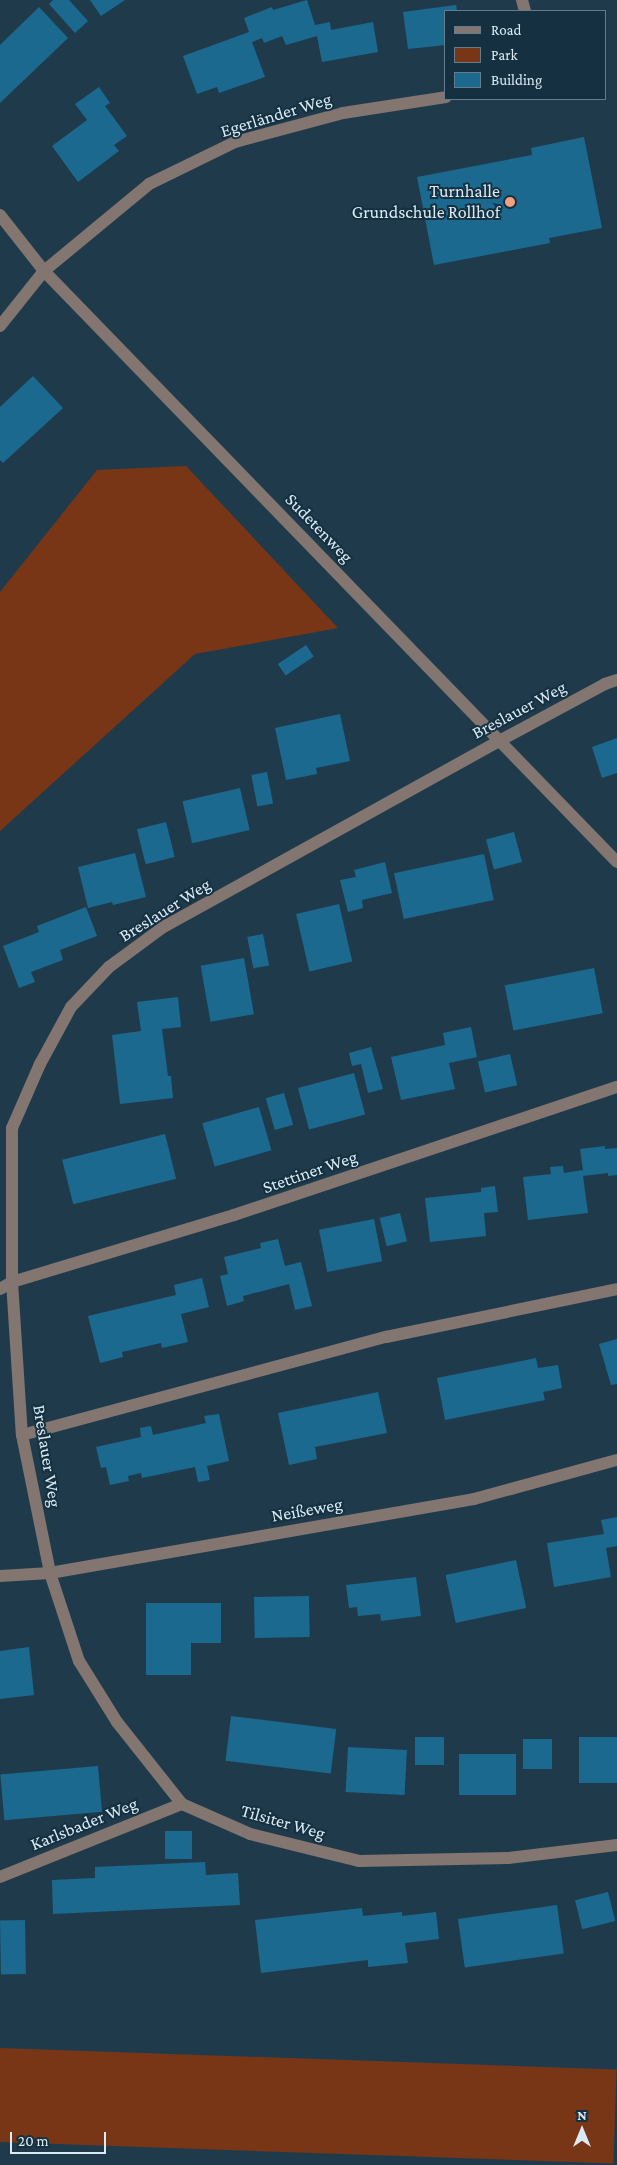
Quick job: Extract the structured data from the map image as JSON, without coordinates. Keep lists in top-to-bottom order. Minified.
{"streets":{"street":["Egerländer Weg","Sudetenweg","Breslauer Weg","Stettiner Weg","Neißeweg","Tilsiter Weg","Karlsbader Weg"]},"crossings":[["Egerländer Weg","Sudetenweg"],["Sudetenweg","Breslauer Weg"],["Breslauer Weg","Stettiner Weg"],["Breslauer Weg","Neißeweg"],["Breslauer Weg","Tilsiter Weg"],["Neißeweg","Tilsiter Weg"],["Tilsiter Weg","Karlsbader Weg"]],"places":["Turnhalle Grundschule Rollhof"],"legend":["Road","Park","Building"],"scale_bar":"20 m","north":"top"}
